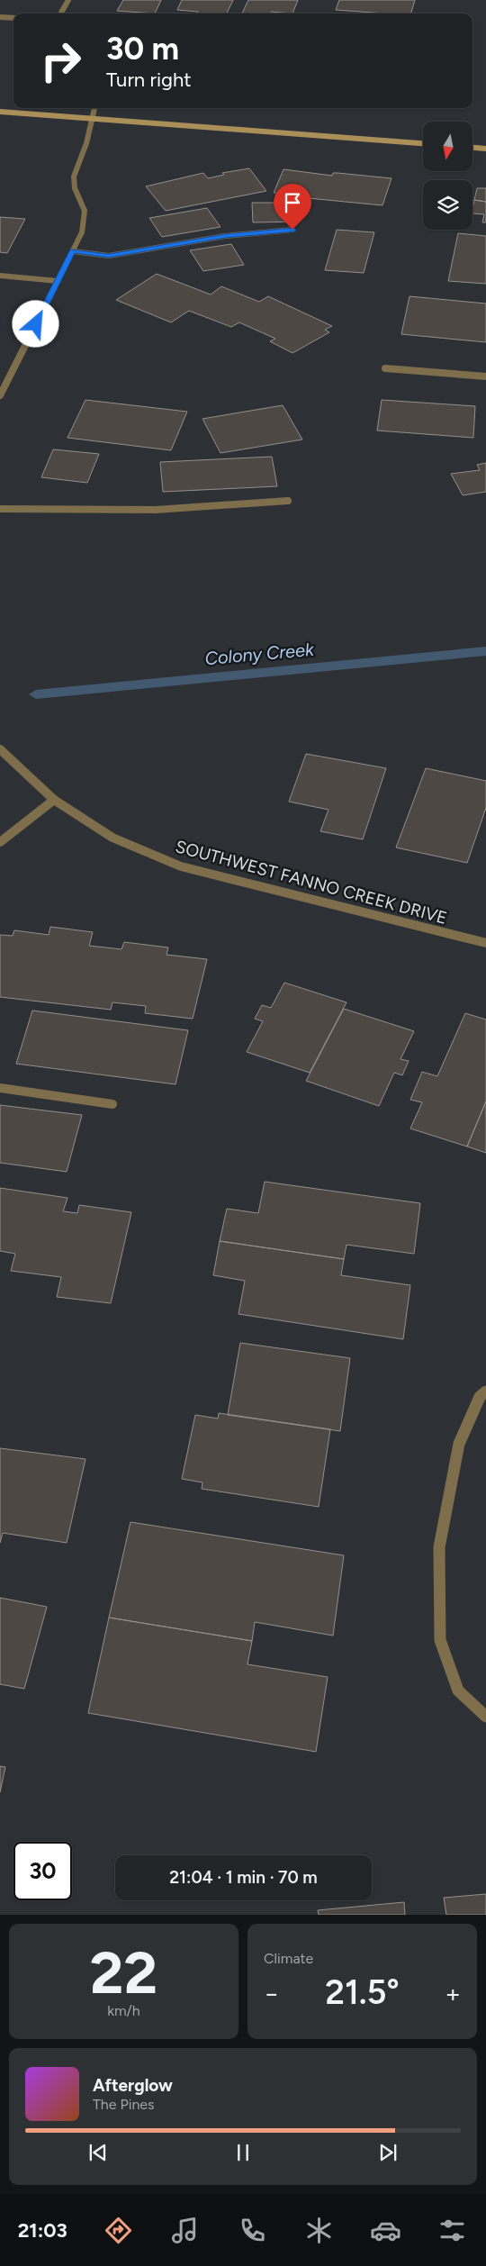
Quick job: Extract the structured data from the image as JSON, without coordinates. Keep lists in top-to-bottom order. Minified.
{"streets":{"street":["SOUTHWEST FANNO CREEK DRIVE"]},"water":["Colony Creek"],"north":"bottom","page":{"turn":["30 m","Turn right"],"limit":"30","trip":"21:04 · 1 min · 70 m","tile":[["22","km/h"],"Climate"],"heat":["−","21.5°","+"],"song":["Afterglow","The Pines"],"tabs":"21:03"}}
